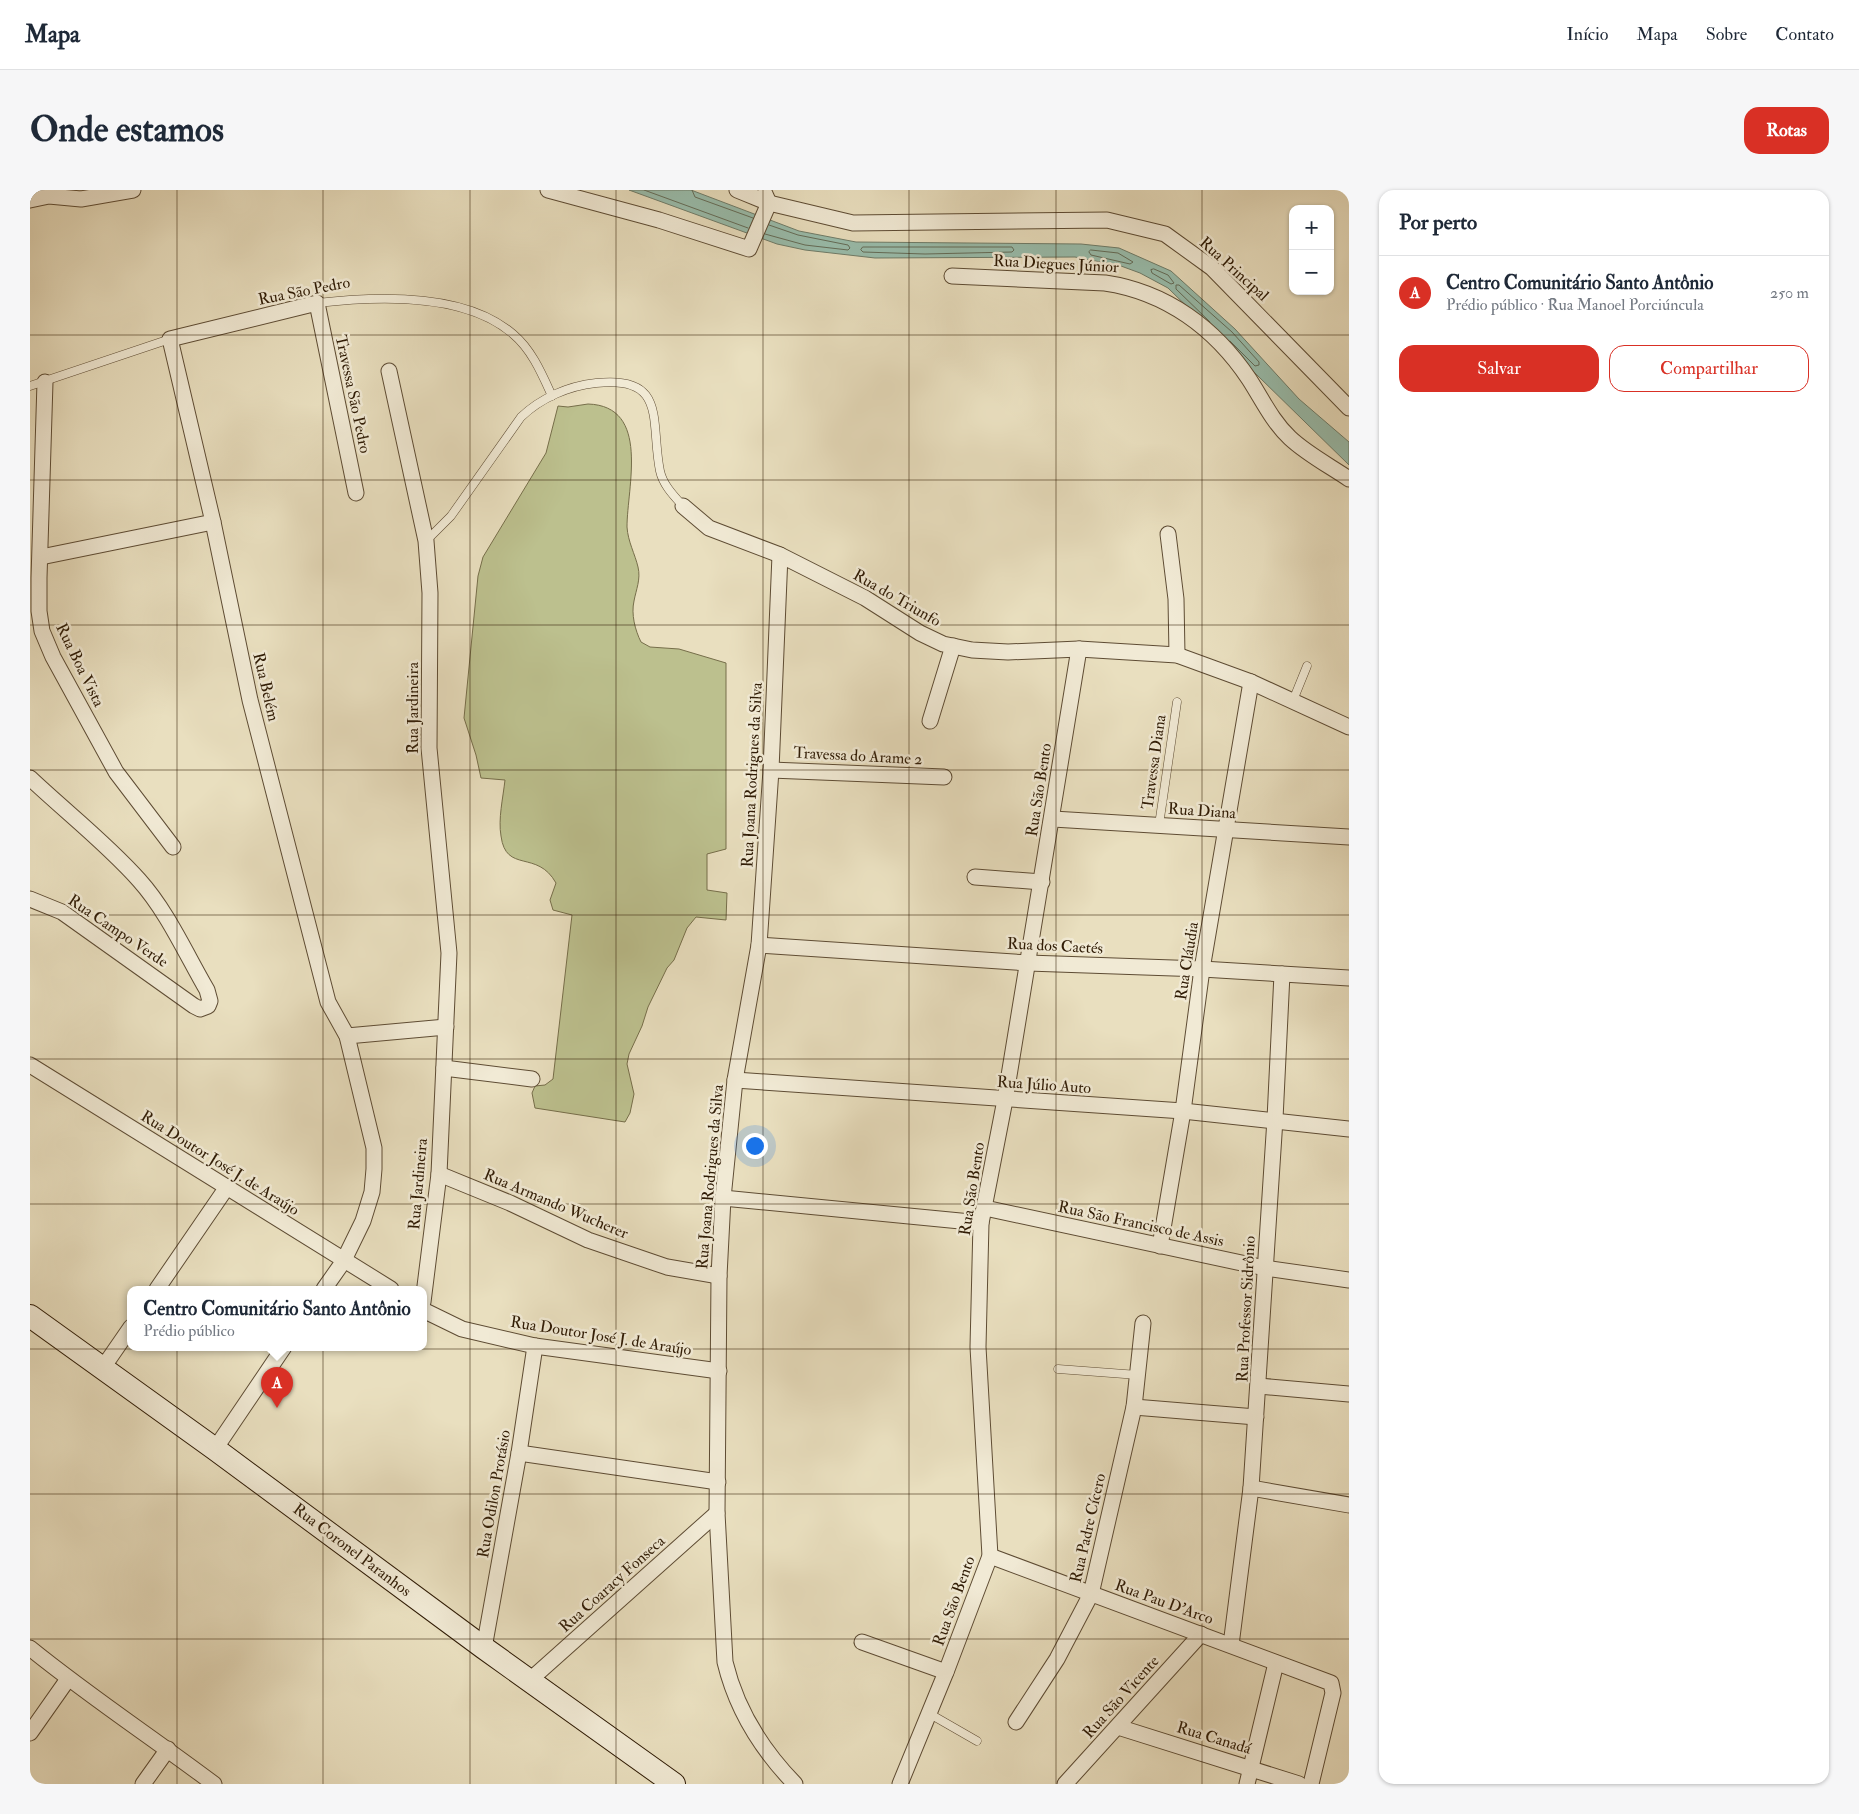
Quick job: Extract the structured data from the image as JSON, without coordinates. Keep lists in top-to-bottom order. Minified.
{"streets":{"street":["Rua Diegues Júnior","Rua Principal","Rua São Pedro","Travessa São Pedro","Rua do Triunfo","Rua Boa Vista","Rua Belém","Rua Jardineira","Travessa do Arame 2","Rua Joana Rodrigues da Silva","Rua São Bento","Rua Diana","Rua Campo Verde","Rua dos Caetés","Rua Cláudia","Rua Júlio Auto","Rua Doutor José J. de Araújo","Rua Armando Wucherer","Rua São Francisco de Assis","Rua Professor Sidrônio","Rua Odilon Protásio","Rua Padre Cícero","Rua Coronel Paranhos","Rua Coaracy Fonseca","Rua Pau D'Arco","Rua São Vicente","Rua Canadá"],"lane":["Travessa Diana"]},"crossings":[["Rua São Pedro","Travessa São Pedro"],["Rua São Pedro","Rua do Triunfo"],["Rua São Pedro","Rua Boa Vista"],["Rua São Pedro","Rua Belém"],["Rua do Triunfo","Rua Joana Rodrigues da Silva"],["Rua do Triunfo","Rua São Bento"],["Rua do Triunfo","Rua Cláudia"],["Rua Belém","Rua Doutor José J. de Araújo"],["Rua Jardineira","Rua Armando Wucherer"],["Travessa do Arame 2","Rua Joana Rodrigues da Silva"],["Travessa Diana","Rua Diana"],["Rua Joana Rodrigues da Silva","Rua dos Caetés"],["Rua Joana Rodrigues da Silva","Rua Júlio Auto"],["Rua Joana Rodrigues da Silva","Rua Doutor José J. de Araújo"],["Rua Joana Rodrigues da Silva","Rua Armando Wucherer"],["Rua Joana Rodrigues da Silva","Rua São Francisco de Assis"],["Rua Joana Rodrigues da Silva","Rua Coaracy Fonseca"],["Rua São Bento","Rua Diana"],["Rua São Bento","Rua dos Caetés"],["Rua São Bento","Rua Júlio Auto"],["Rua São Bento","Rua São Francisco de Assis"],["Rua São Bento","Rua Pau D'Arco"],["Rua Diana","Rua Cláudia"],["Rua dos Caetés","Rua Cláudia"],["Rua dos Caetés","Rua Professor Sidrônio"],["Rua Cláudia","Rua Júlio Auto"],["Rua Cláudia","Rua São Francisco de Assis"],["Rua Júlio Auto","Rua Professor Sidrônio"],["Rua Doutor José J. de Araújo","Rua Odilon Protásio"],["Rua São Francisco de Assis","Rua Professor Sidrônio"],["Rua Professor Sidrônio","Rua Pau D'Arco"],["Rua Odilon Protásio","Rua Coronel Paranhos"],["Rua Padre Cícero","Rua Pau D'Arco"],["Rua Coronel Paranhos","Rua Coaracy Fonseca"],["Rua Pau D'Arco","Rua São Vicente"],["Rua São Vicente","Rua Canadá"]],"page":{"header":"Mapa","nav":["Início","Mapa","Sobre","Contato"],"buttons":["Rotas",["Salvar","Compartilhar"]],"title":"Onde estamos","heading":"Por perto","map_buttons":["+","−"],"list":[{"mark":"A","name":"Centro Comunitário Santo Antônio","note":"Prédio público · Rua Manoel Porciúncula","value":"250 m"}],"popup":["Centro Comunitário Santo Antônio","Prédio público"],"pins":"A"}}
